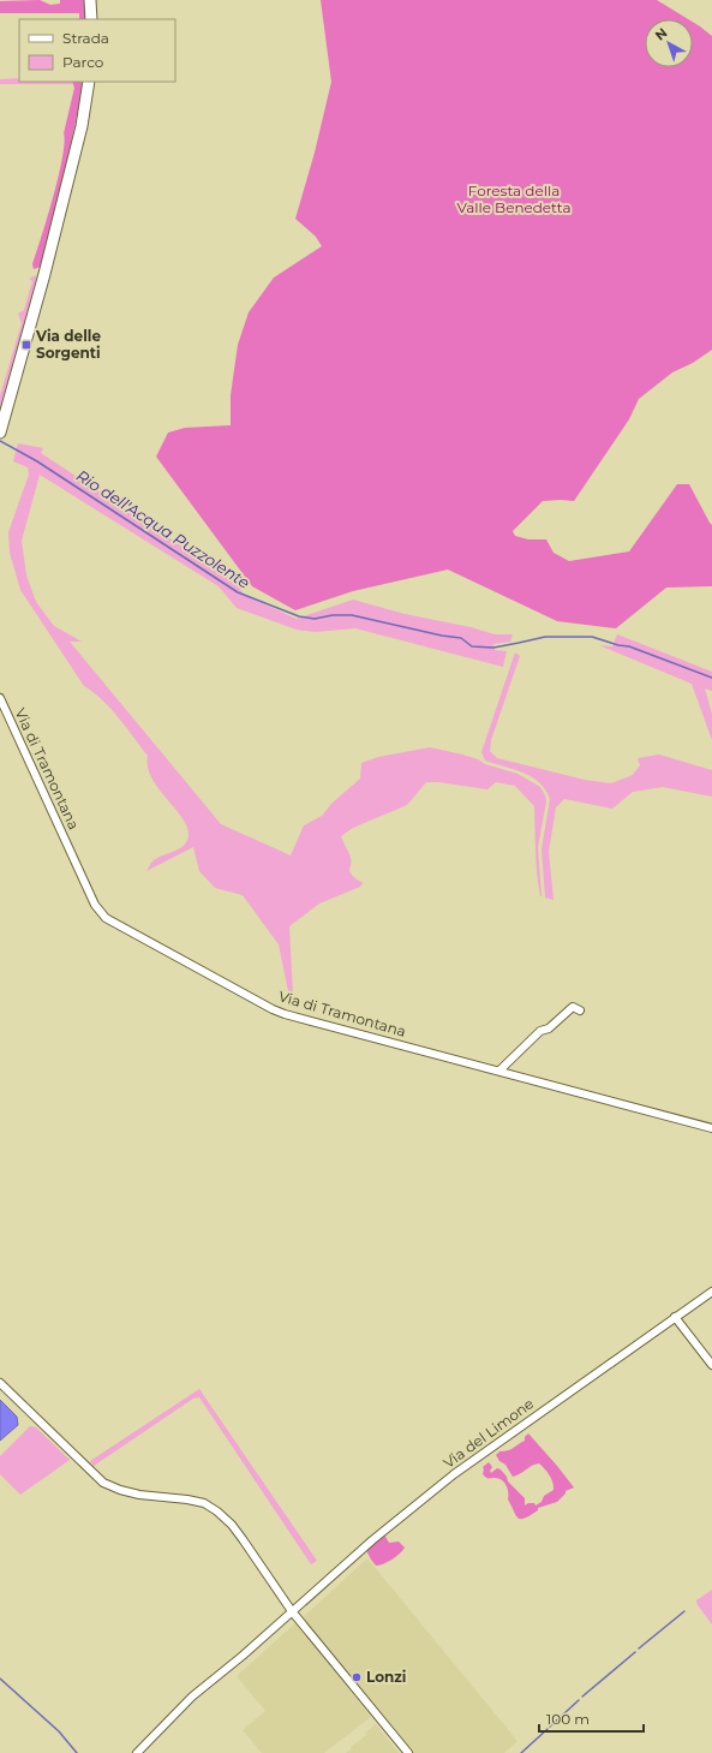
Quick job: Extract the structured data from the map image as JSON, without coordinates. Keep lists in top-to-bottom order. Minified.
{"streets":{"street":["Via di Tramontana","Via del Limone"]},"water":["Rio dell'Acqua Puzzolente"],"parks":["Foresta della Valle Benedetta"],"places":{"transit":["Via delle Sorgenti"],"other":["Lonzi"]},"legend":["Strada","Parco"],"scale_bar":"100 m","north":"top left"}
